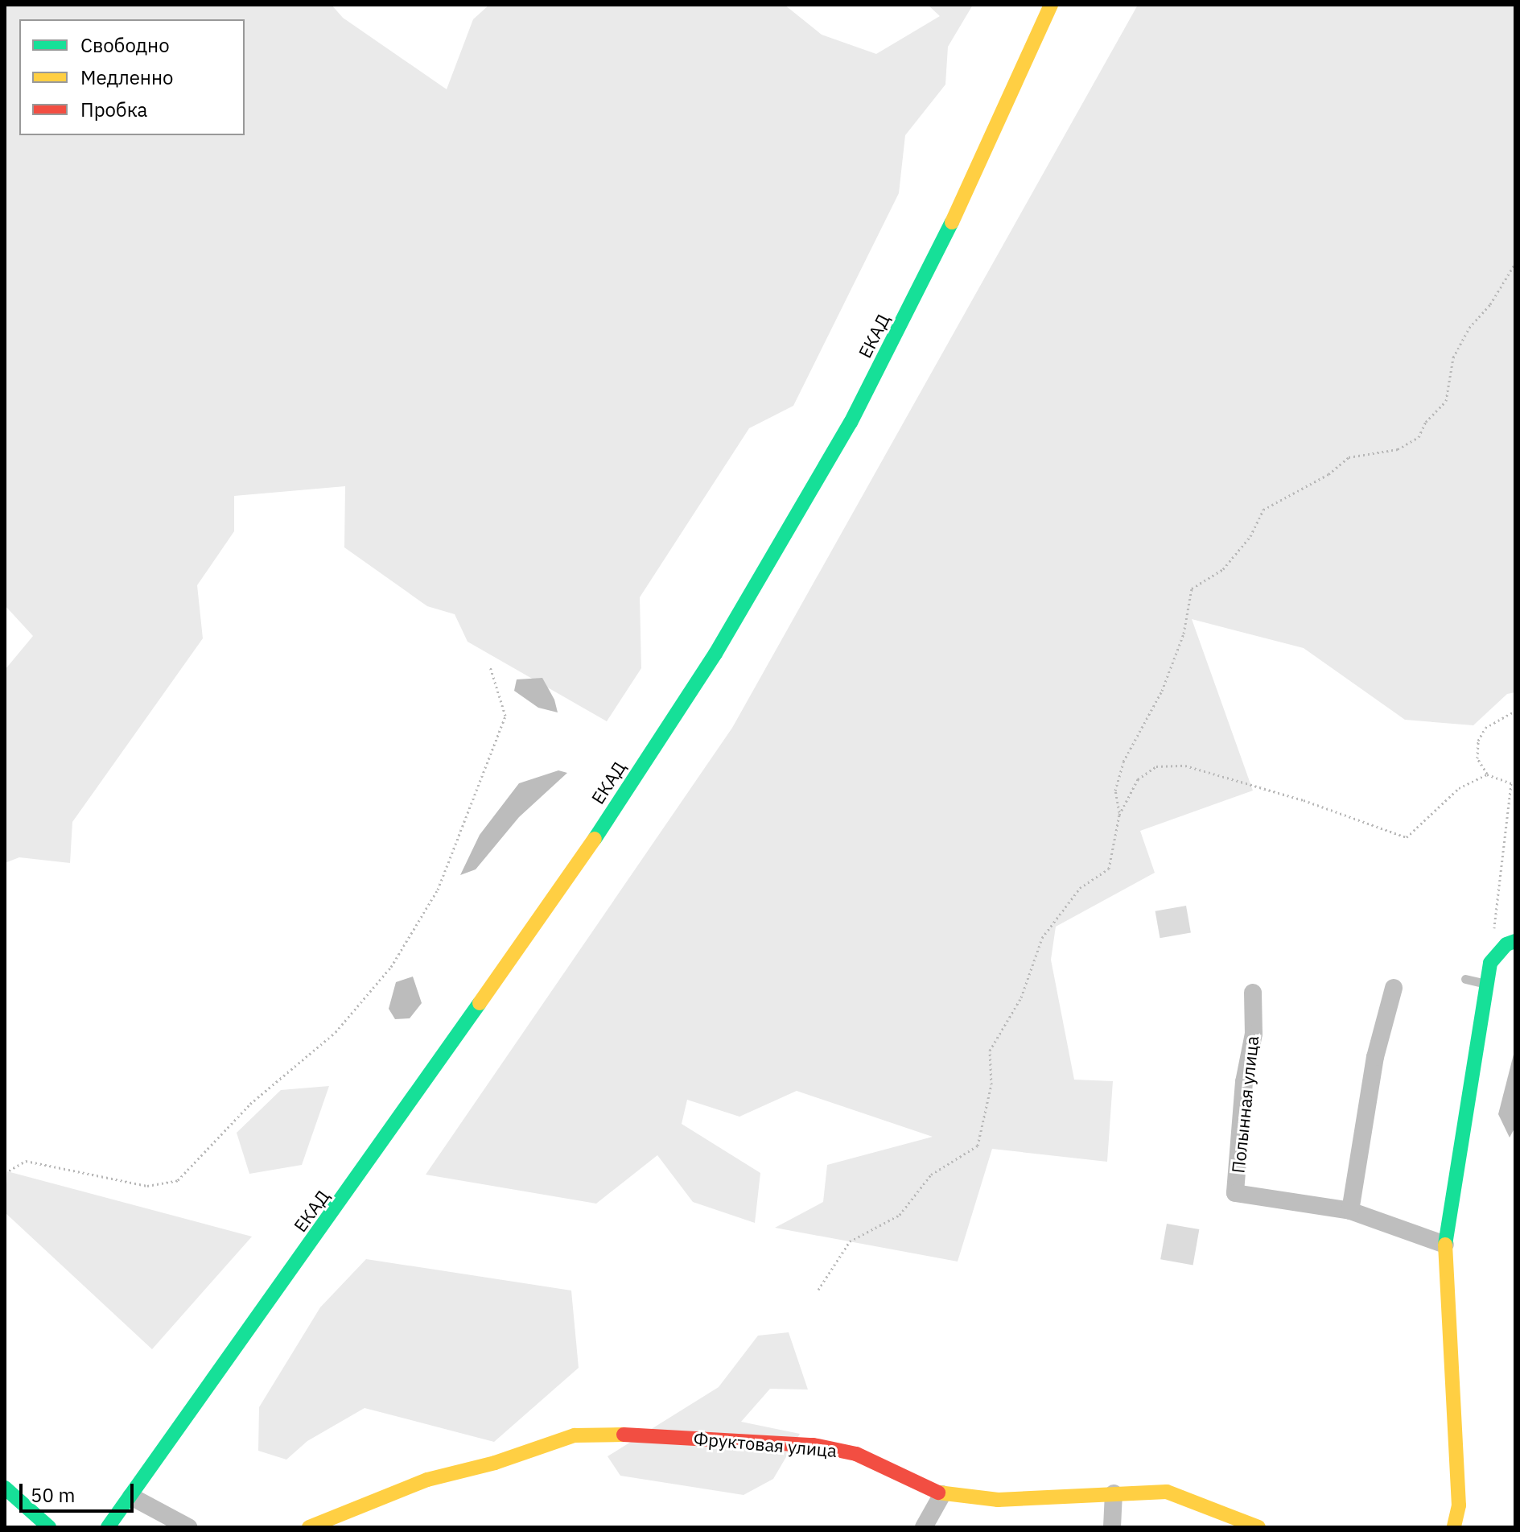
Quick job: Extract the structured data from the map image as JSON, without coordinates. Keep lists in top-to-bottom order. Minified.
{"streets":{"main road":["ЕКАД","Фруктовая улица"],"street":["Полынная улица"]},"legend":["Свободно","Медленно","Пробка"],"scale_bar":"50 m"}
